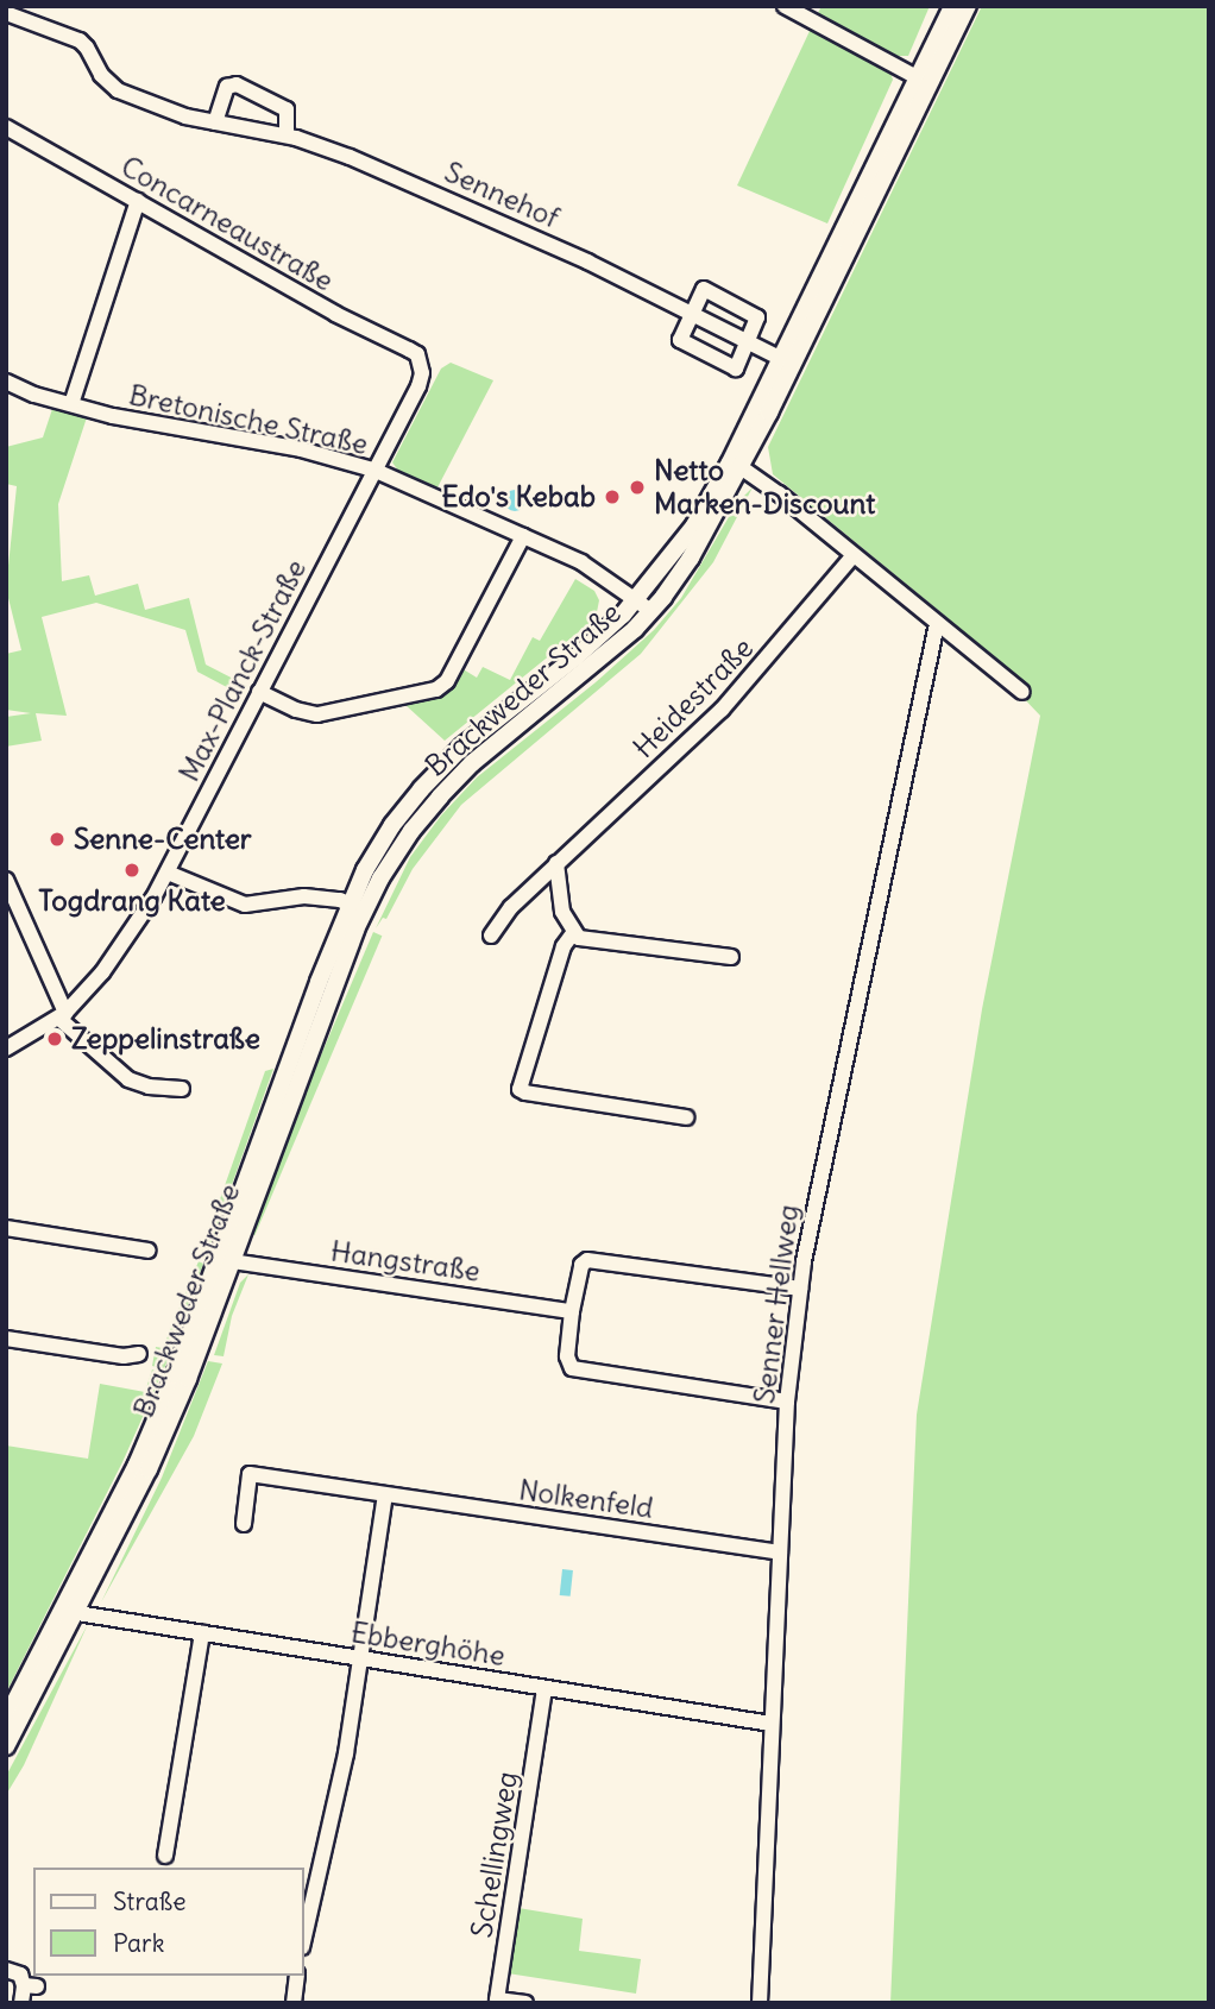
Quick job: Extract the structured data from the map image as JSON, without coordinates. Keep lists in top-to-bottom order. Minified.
{"streets":{"main road":["Brackweder Straße"],"street":["Sennehof","Concarneaustraße","Bretonische Straße","Max-Planck-Straße","Heidestraße","Hangstraße","Senner Hellweg","Nolkenfeld","Ebberghöhe","Schellingweg"]},"crossings":[["Sennehof","Brackweder Straße"],["Concarneaustraße","Max-Planck-Straße"],["Bretonische Straße","Max-Planck-Straße"],["Bretonische Straße","Brackweder Straße"],["Brackweder Straße","Hangstraße"],["Brackweder Straße","Ebberghöhe"],["Senner Hellweg","Nolkenfeld"],["Senner Hellweg","Ebberghöhe"],["Ebberghöhe","Schellingweg"]],"places":["Netto Marken-Discount","Edo's Kebab","Senne-Center","Togdrang Kate","Zeppelinstraße"],"legend":["Straße","Park"]}
